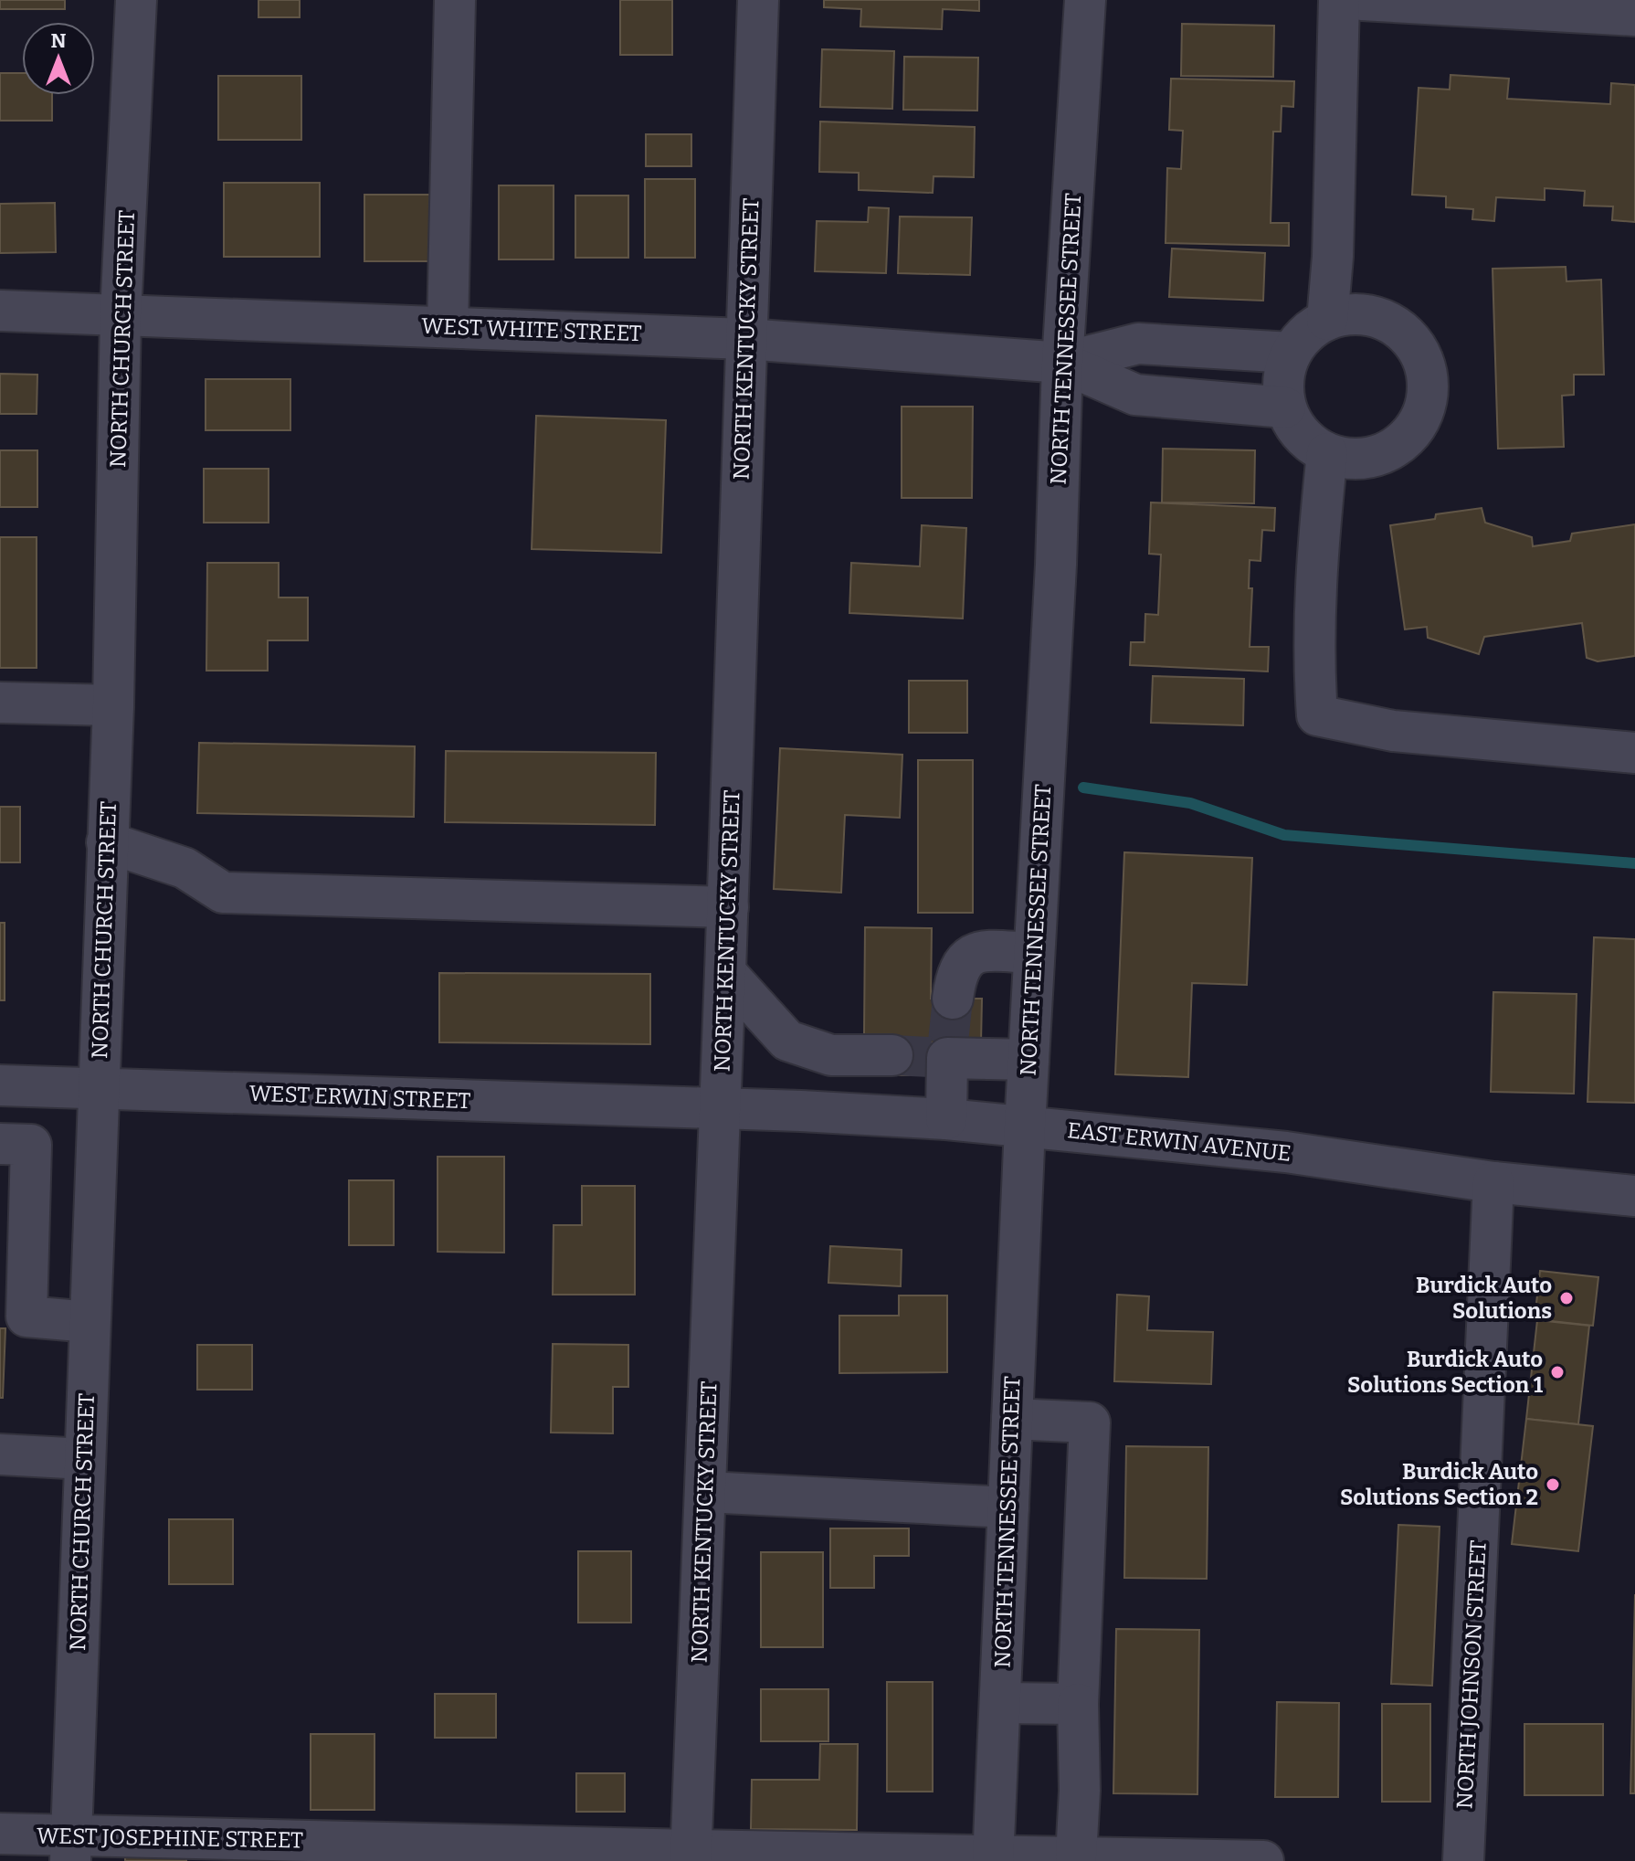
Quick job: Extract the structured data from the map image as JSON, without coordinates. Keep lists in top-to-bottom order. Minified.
{"streets":{"street":["WEST WHITE STREET","NORTH CHURCH STREET","NORTH KENTUCKY STREET","NORTH TENNESSEE STREET","WEST ERWIN STREET","EAST ERWIN AVENUE","NORTH JOHNSON STREET","WEST JOSEPHINE STREET"]},"crossings":[["WEST WHITE STREET","NORTH CHURCH STREET"],["WEST WHITE STREET","NORTH KENTUCKY STREET"],["WEST WHITE STREET","NORTH TENNESSEE STREET"],["NORTH CHURCH STREET","WEST ERWIN STREET"],["NORTH CHURCH STREET","WEST JOSEPHINE STREET"],["NORTH KENTUCKY STREET","WEST ERWIN STREET"],["NORTH KENTUCKY STREET","EAST ERWIN AVENUE"],["NORTH KENTUCKY STREET","WEST JOSEPHINE STREET"],["NORTH TENNESSEE STREET","EAST ERWIN AVENUE"],["NORTH TENNESSEE STREET","WEST JOSEPHINE STREET"],["WEST ERWIN STREET","EAST ERWIN AVENUE"],["EAST ERWIN AVENUE","NORTH JOHNSON STREET"]],"places":["Burdick Auto Solutions","Burdick Auto Solutions Section 1","Burdick Auto Solutions Section 2"],"north":"top"}
